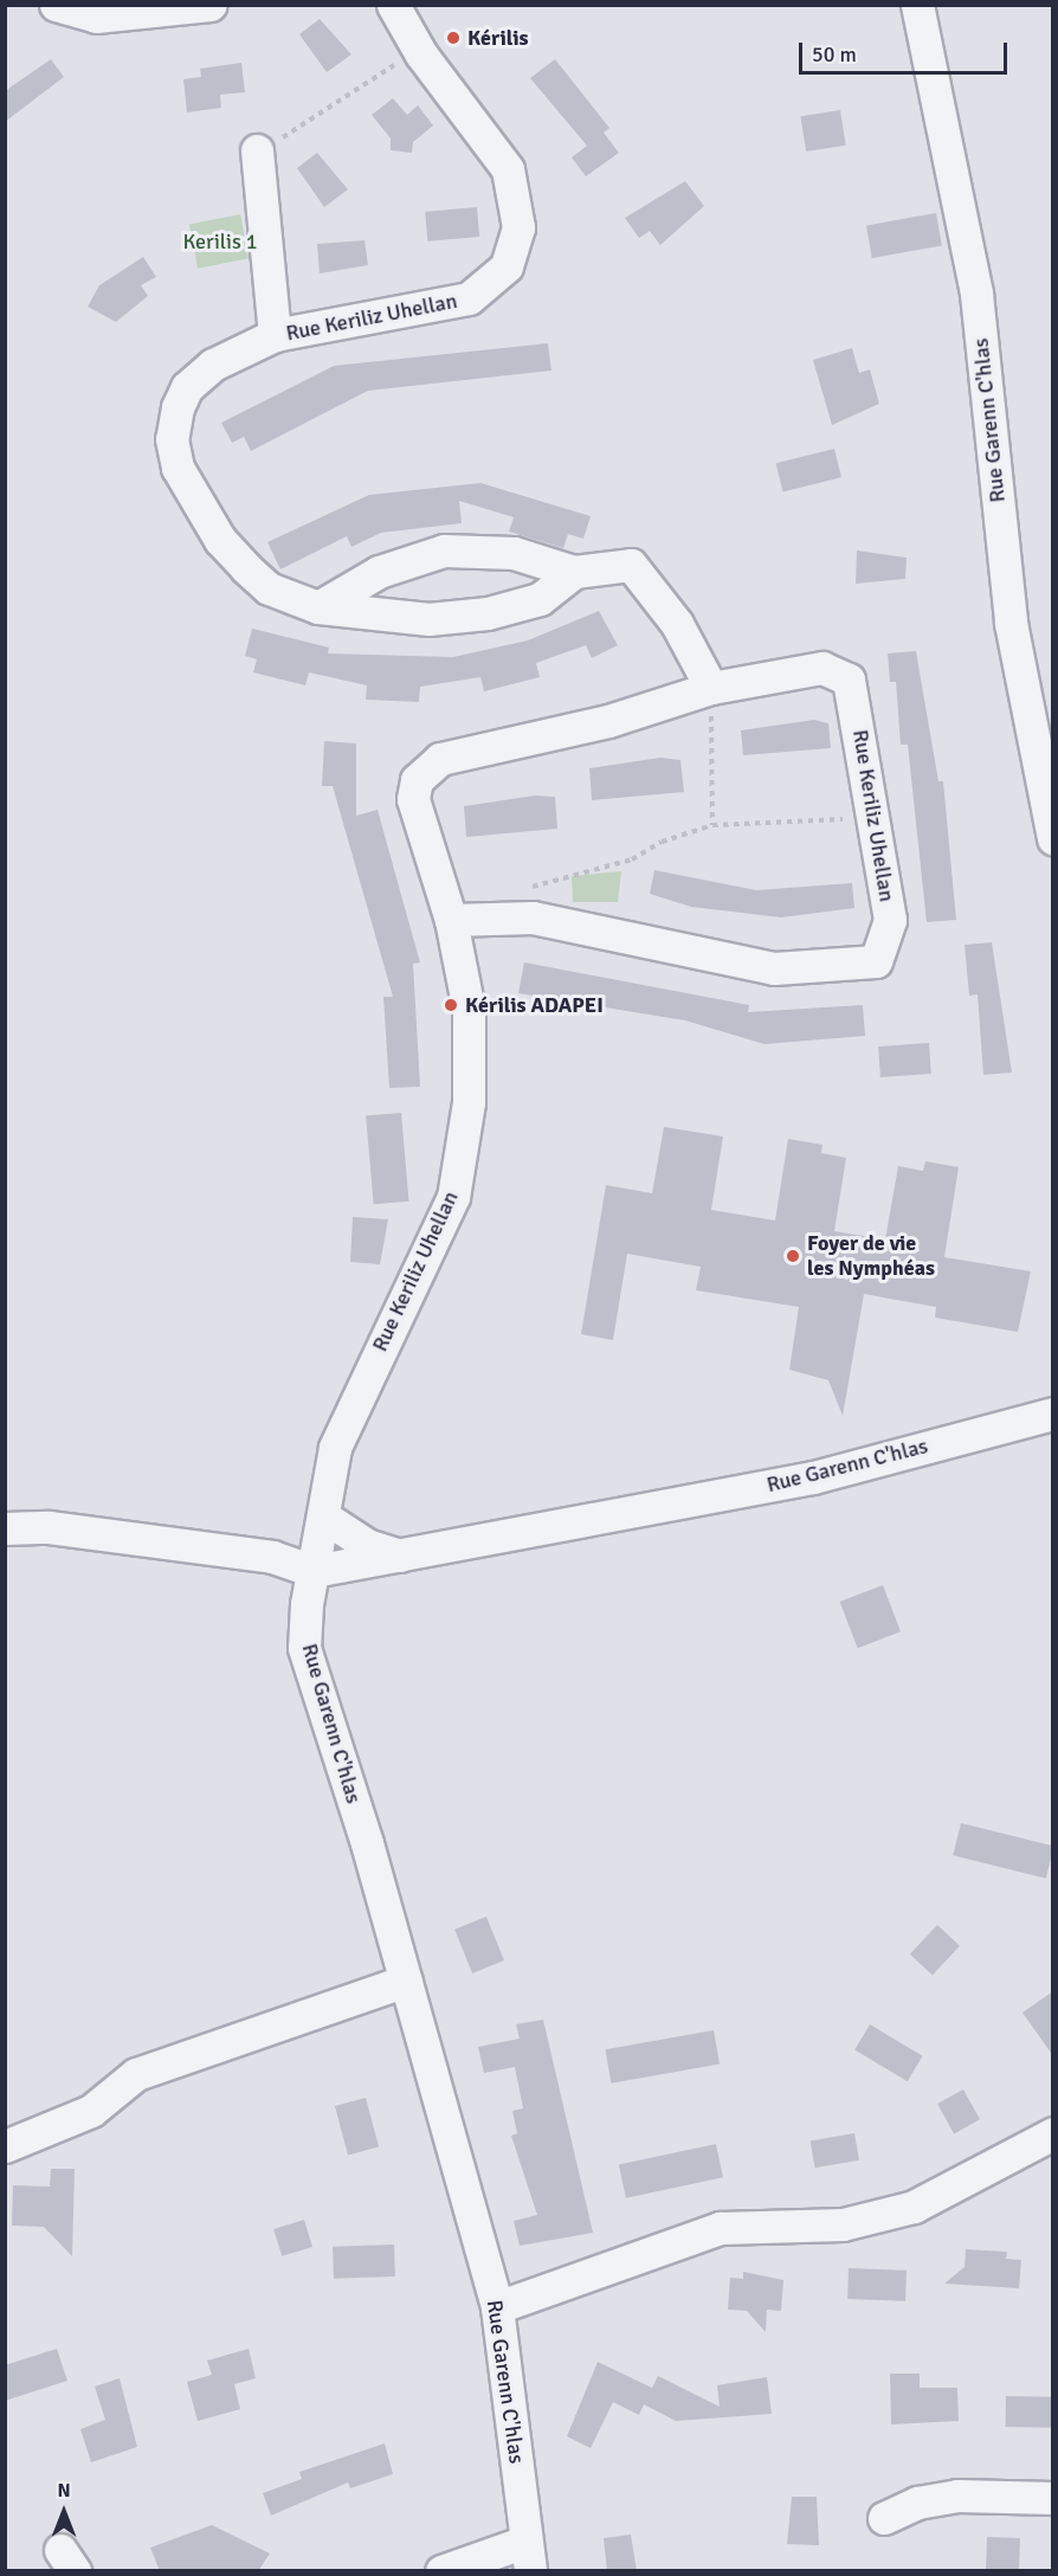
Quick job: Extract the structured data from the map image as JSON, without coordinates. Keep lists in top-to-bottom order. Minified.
{"streets":{"street":["Rue Keriliz Uhellan","Rue Garenn C'hlas"]},"crossings":[["Rue Keriliz Uhellan","Rue Garenn C'hlas"]],"parks":["Kerilis 1"],"places":["Kérilis","Kérilis ADAPEI","Foyer de vie les Nymphéas"],"scale_bar":"50 m","north":"top"}
